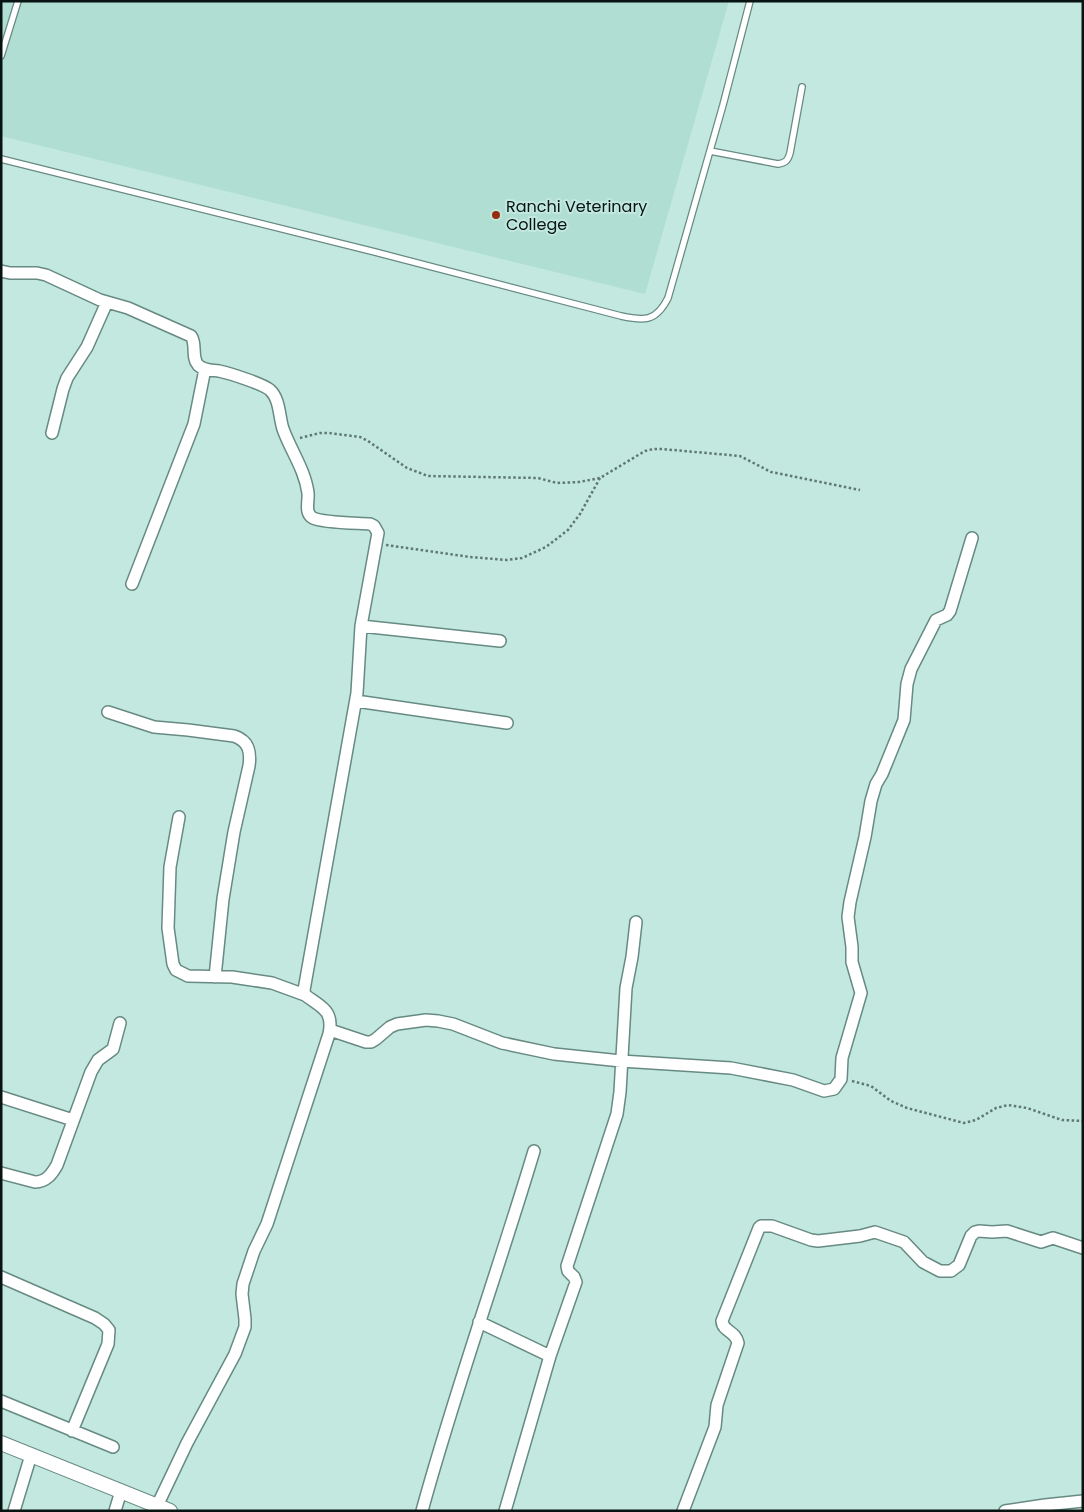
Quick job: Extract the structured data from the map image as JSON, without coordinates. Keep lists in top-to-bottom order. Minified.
{"places":["Ranchi Veterinary College"]}
